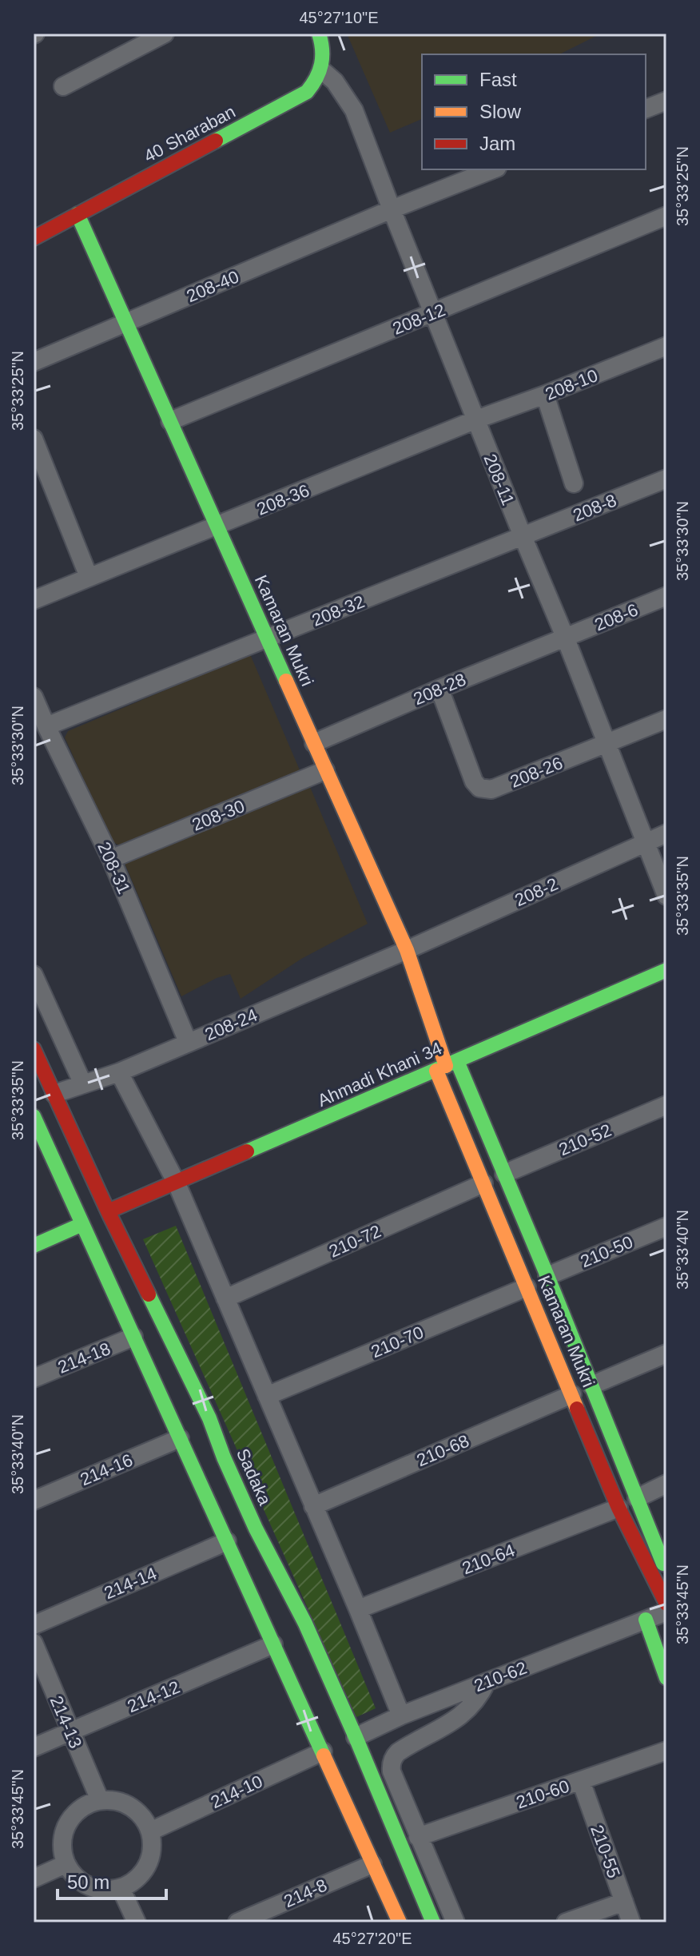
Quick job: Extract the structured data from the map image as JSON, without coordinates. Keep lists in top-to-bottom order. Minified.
{"streets":{"street":["40 Sharaban","208-40","208-12","208-10","208-11","208-36","208-8","208-32","208-6","Kamaran Mukri","208-28","208-26","208-30","208-31","208-2","208-24","Ahmadi Khani 34","210-52","210-72","210-50","210-70","214-18","210-68","214-16","Sadaka","210-64","214-14","210-62","214-12","214-13","214-10","210-60","210-55","214-8"]},"crossings":[["40 Sharaban","208-11"],["40 Sharaban","Kamaran Mukri"],["208-40","208-11"],["208-40","Kamaran Mukri"],["208-12","208-11"],["208-12","Kamaran Mukri"],["208-10","208-11"],["208-10","208-36"],["208-11","208-36"],["208-11","208-8"],["208-11","208-32"],["208-11","208-6"],["208-11","208-28"],["208-11","208-26"],["208-11","208-2"],["208-36","Kamaran Mukri"],["208-8","208-32"],["208-32","Kamaran Mukri"],["208-32","208-31"],["208-6","208-28"],["Kamaran Mukri","208-28"],["Kamaran Mukri","208-30"],["Kamaran Mukri","208-2"],["Kamaran Mukri","208-24"],["Kamaran Mukri","Ahmadi Khani 34"],["Kamaran Mukri","210-52"],["Kamaran Mukri","210-72"],["Kamaran Mukri","210-50"],["Kamaran Mukri","210-70"],["Kamaran Mukri","210-68"],["Kamaran Mukri","210-64"],["208-28","208-26"],["208-30","208-31"],["208-31","208-24"],["208-2","208-24"],["208-24","Sadaka"],["Ahmadi Khani 34","Sadaka"],["214-18","Sadaka"],["214-16","Sadaka"],["Sadaka","214-14"],["Sadaka","210-62"],["Sadaka","214-12"],["Sadaka","214-10"],["Sadaka","214-8"],["214-12","214-13"],["214-13","214-10"],["210-60","210-55"]],"legend":["Fast","Slow","Jam"],"scale_bar":"50 m","coordinates":["45°27'10\"E","35°33'25\"N","35°33'30\"N","35°33'35\"N","35°33'40\"N","35°33'45\"N","45°27'20\"E"]}
